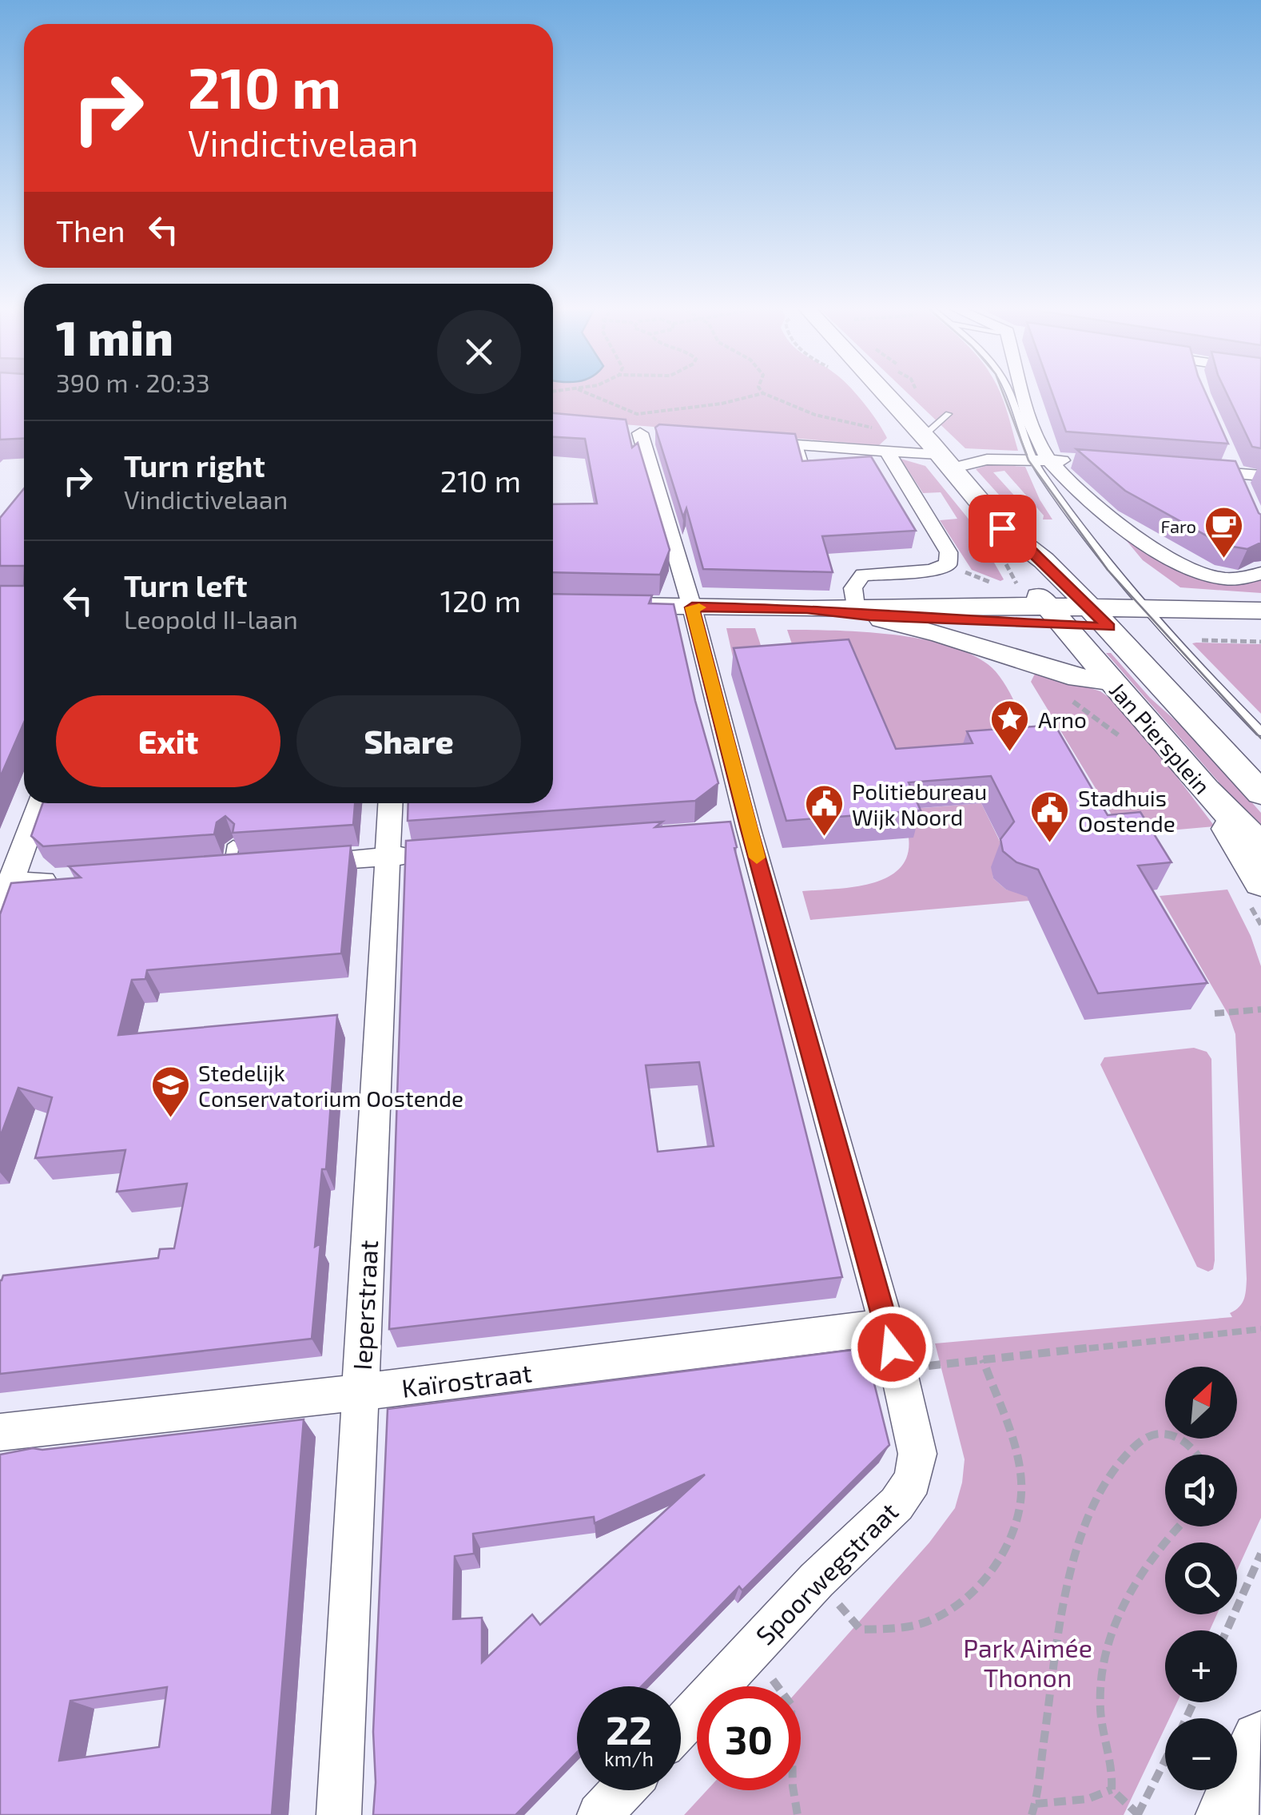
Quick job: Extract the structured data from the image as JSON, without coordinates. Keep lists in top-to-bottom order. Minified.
{"streets":{"street":["Jan Piersplein","Ieperstraat","Kaïrostraat","Spoorwegstraat"]},"crossings":[["Ieperstraat","Kaïrostraat"],["Kaïrostraat","Spoorwegstraat"]],"parks":["Park Aimée Thonon"],"places":{"cafe":["Faro"],"place":["Arno"],"public building":["Politiebureau Wijk Noord","Stadhuis Oostende"],"school or university":["Stedelijk Conservatorium Oostende"]},"north":"top right","page":{"turn":["210 m","Vindictivelaan"],"then":"Then","heading":["1 min","390 m · 20:33"],"list":[{"name":"Turn right","note":"Vindictivelaan","value":"210 m"},{"name":"Turn left","note":"Leopold II-laan","value":"120 m"}],"buttons":["Exit","Share"],"map_buttons":["+","−"],"speed":"22 km/h","limit":"30"}}
